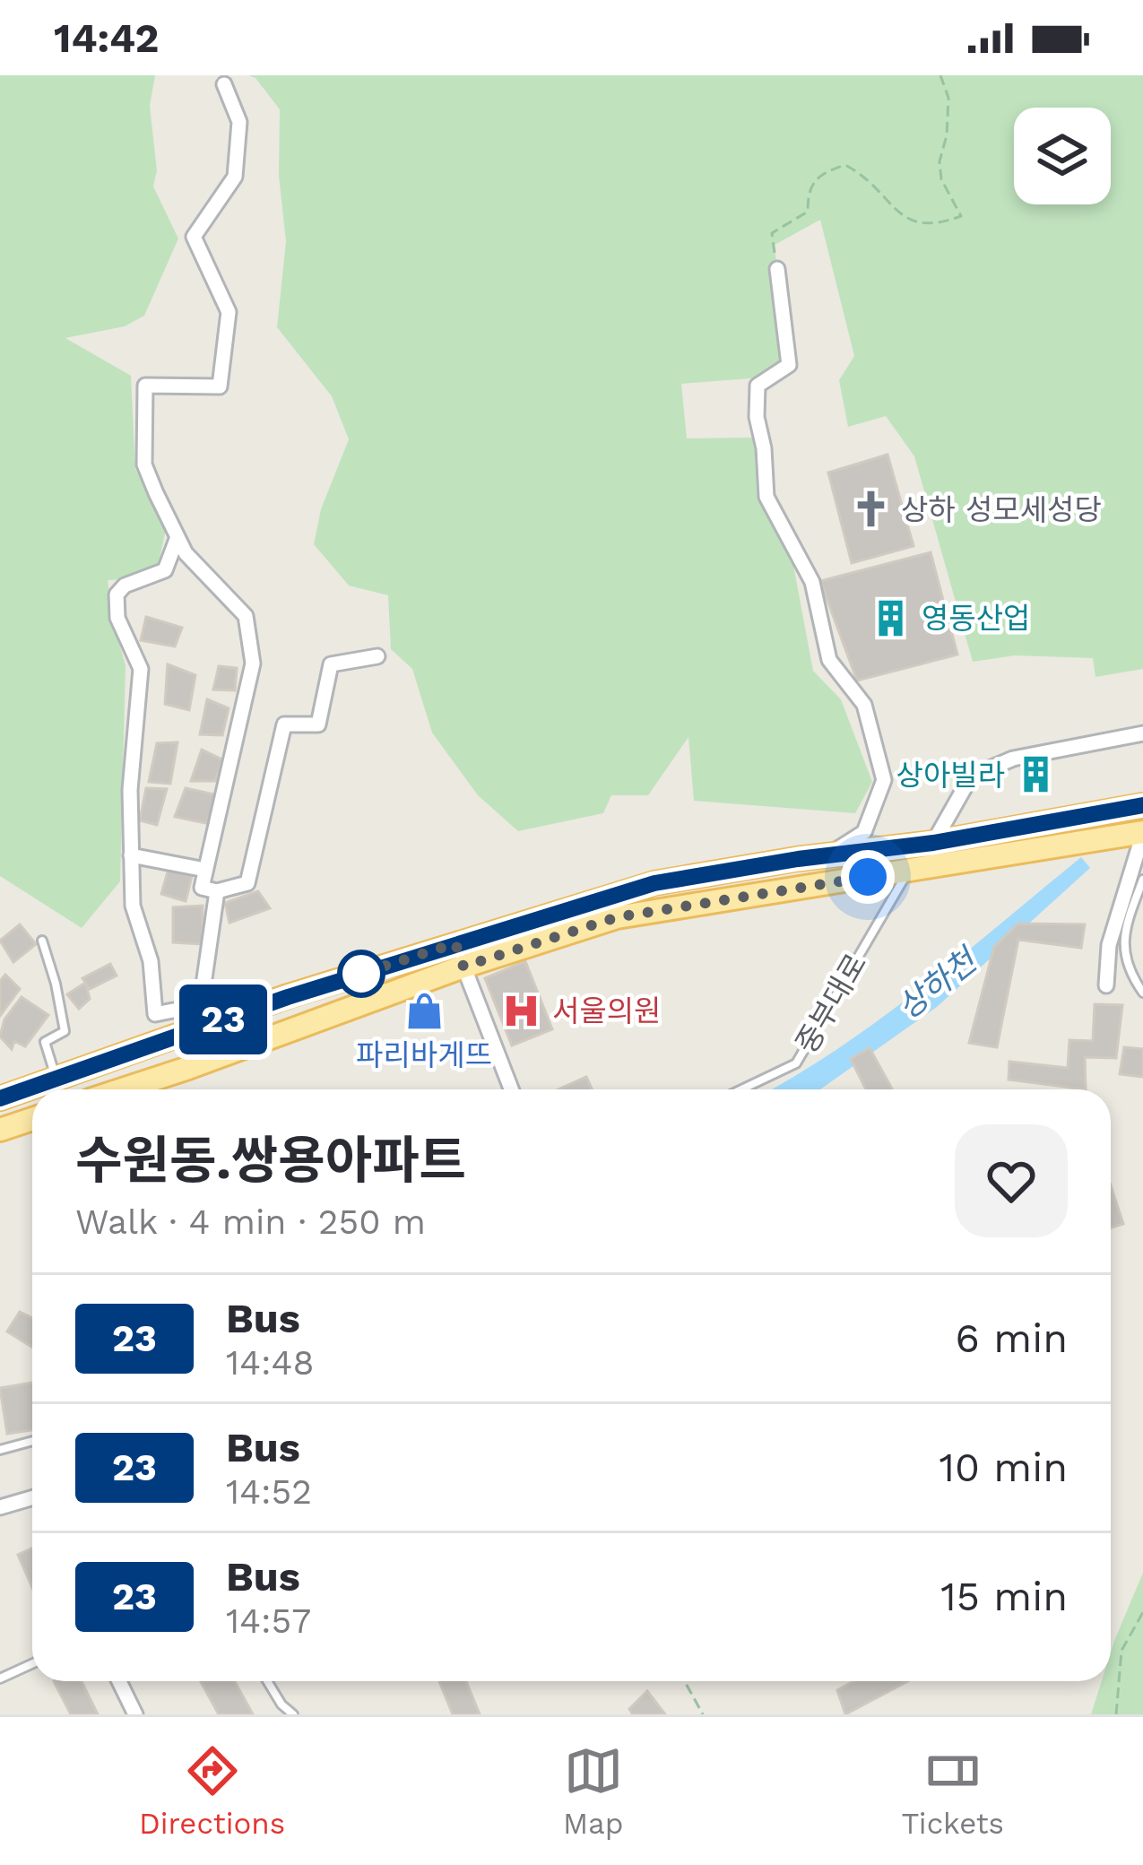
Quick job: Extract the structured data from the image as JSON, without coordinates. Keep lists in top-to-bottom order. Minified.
{"streets":{"lane":["중부대로"]},"water":["상하천"],"places":{"church":["상하 성모세성당"],"building":["영동산업","상아빌라"],"hospital":["서울의원"],"shop":["파리바게뜨"]},"lines":["bus line 23"],"page":{"status":"14:42","on_map":"23","heading":["수원동.쌍용아파트","Walk · 4 min · 250 m"],"list":[{"mark":"23","name":"Bus","note":"14:48","value":"6 min"},{"mark":"23","name":"Bus","note":"14:52","value":"10 min"},{"mark":"23","name":"Bus","note":"14:57","value":"15 min"}],"tabs":["Directions","Map","Tickets"]}}
